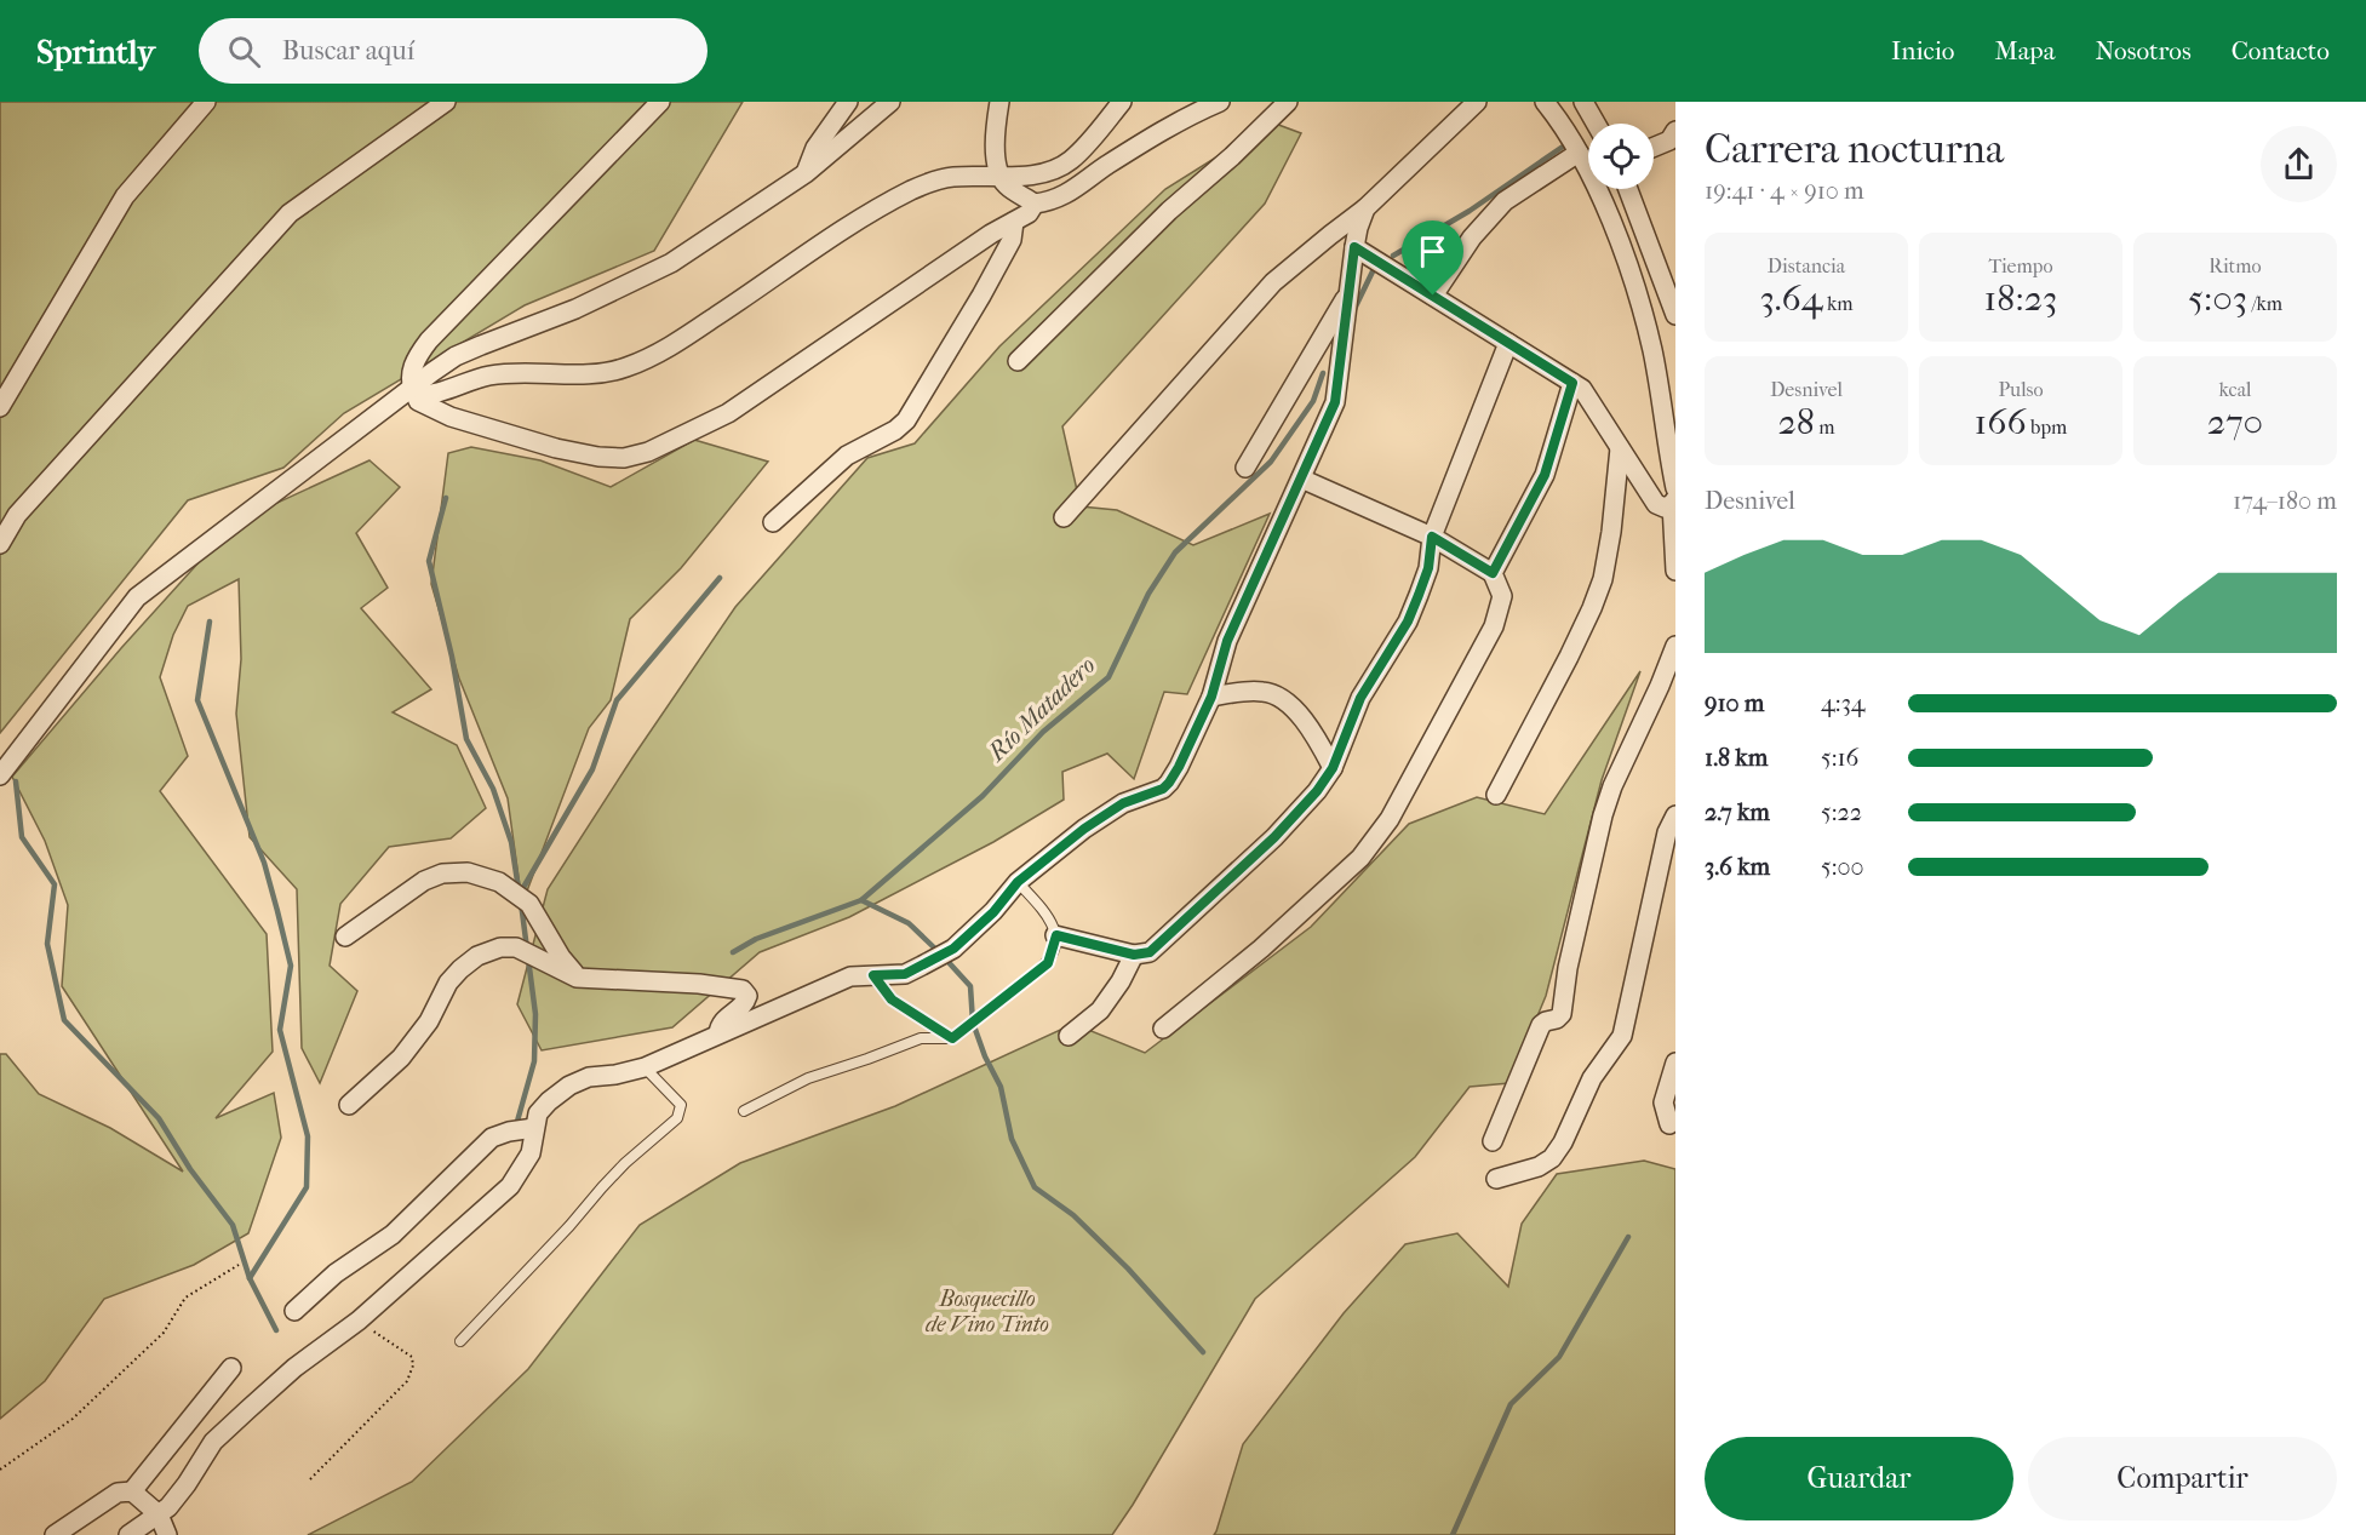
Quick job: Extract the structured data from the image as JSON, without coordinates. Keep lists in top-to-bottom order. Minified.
{"water":["Río Matadero"],"parks":["Bosquecillo de Vino Tinto"],"page":{"header":"Sprintly","search":"Buscar aquí","nav":["Inicio","Mapa","Nosotros","Contacto"],"heading":["Carrera nocturna","19:41 · 4 × 910 m"],"stats":[["Distancia","3.64 km"],["Tiempo","18:23"],["Ritmo","5:03 /km"],["Desnivel","28 m"],["Pulso","166 bpm"],["kcal","270"]],"chart":["Desnivel","174–180 m"],"list":[{"name":"910 m","note":"4:34"},{"name":"1.8 km","note":"5:16"},{"name":"2.7 km","note":"5:22"},{"name":"3.6 km","note":"5:00"}],"buttons":["Guardar","Compartir"]}}
